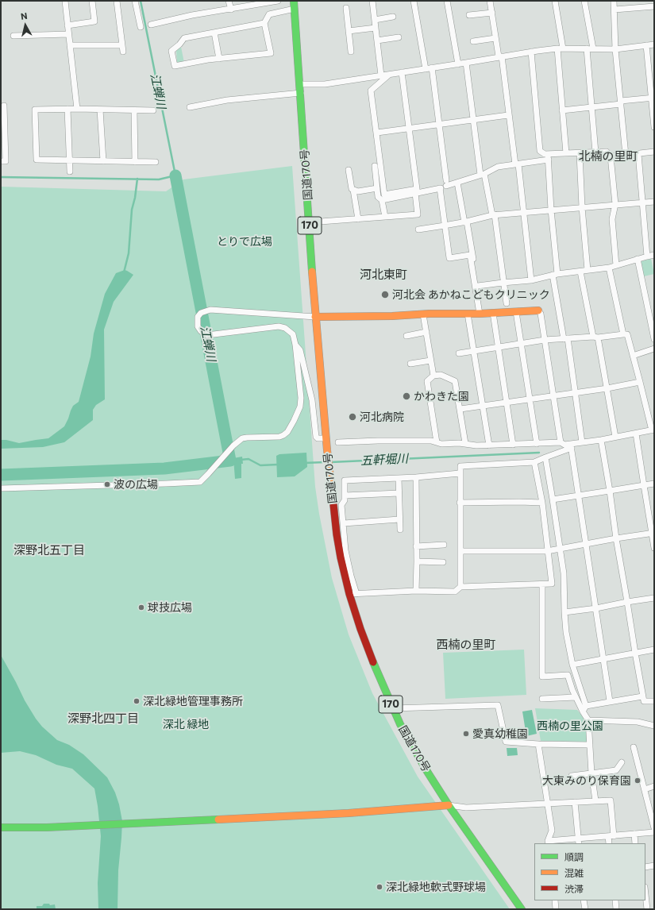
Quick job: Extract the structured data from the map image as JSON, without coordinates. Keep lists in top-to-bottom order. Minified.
{"streets":{"main road":["国道170号","170"]},"districts":["北楠の里町","河北東町","深野北五丁目","西楠の里町","深野北四丁目"],"water":["江蝉川","五軒堀川"],"parks":["とりで広場","深北 緑地","西楠の里公園"],"places":["河北会 あかねこどもクリニック","かわきた園","河北病院","波の広場","球技広場","深北緑地管理事務所","愛真幼稚園","大東みのり保育園","深北緑地軟式野球場"],"legend":["順調","混雑","渋滞"],"north":"top"}
